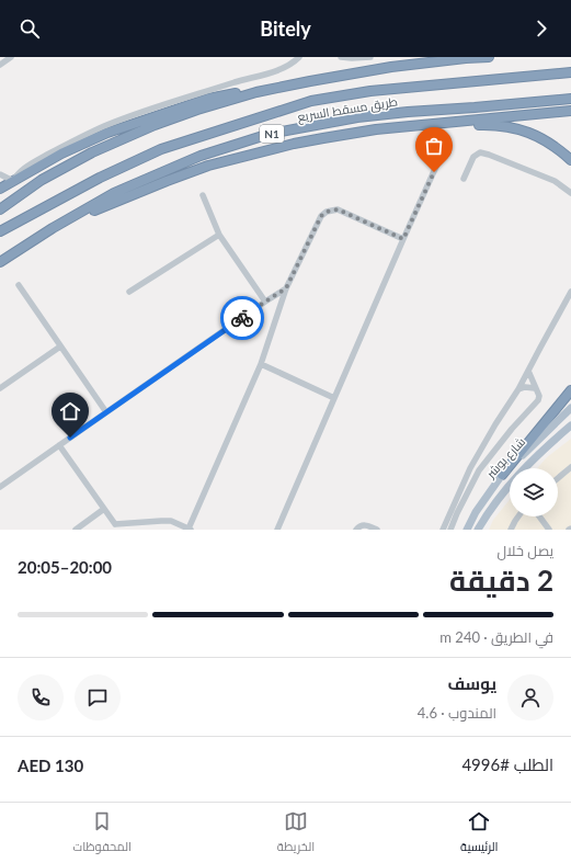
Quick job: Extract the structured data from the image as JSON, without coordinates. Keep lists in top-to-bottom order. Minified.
{"streets":{"highway":["طريق مسقط السريع","N1"],"main road":["شارع بوشر"]},"page":{"header":"Bitely","heading":["2 دقيقة","يصل خلال","20:00–20:05"],"panel":["يوسف","المندوب · 4.6","الطلب #4996","AED 130"],"bar":"في الطريق · 240 m","tabs":["الرئيسية","الخريطة","المحفوظات"]}}
